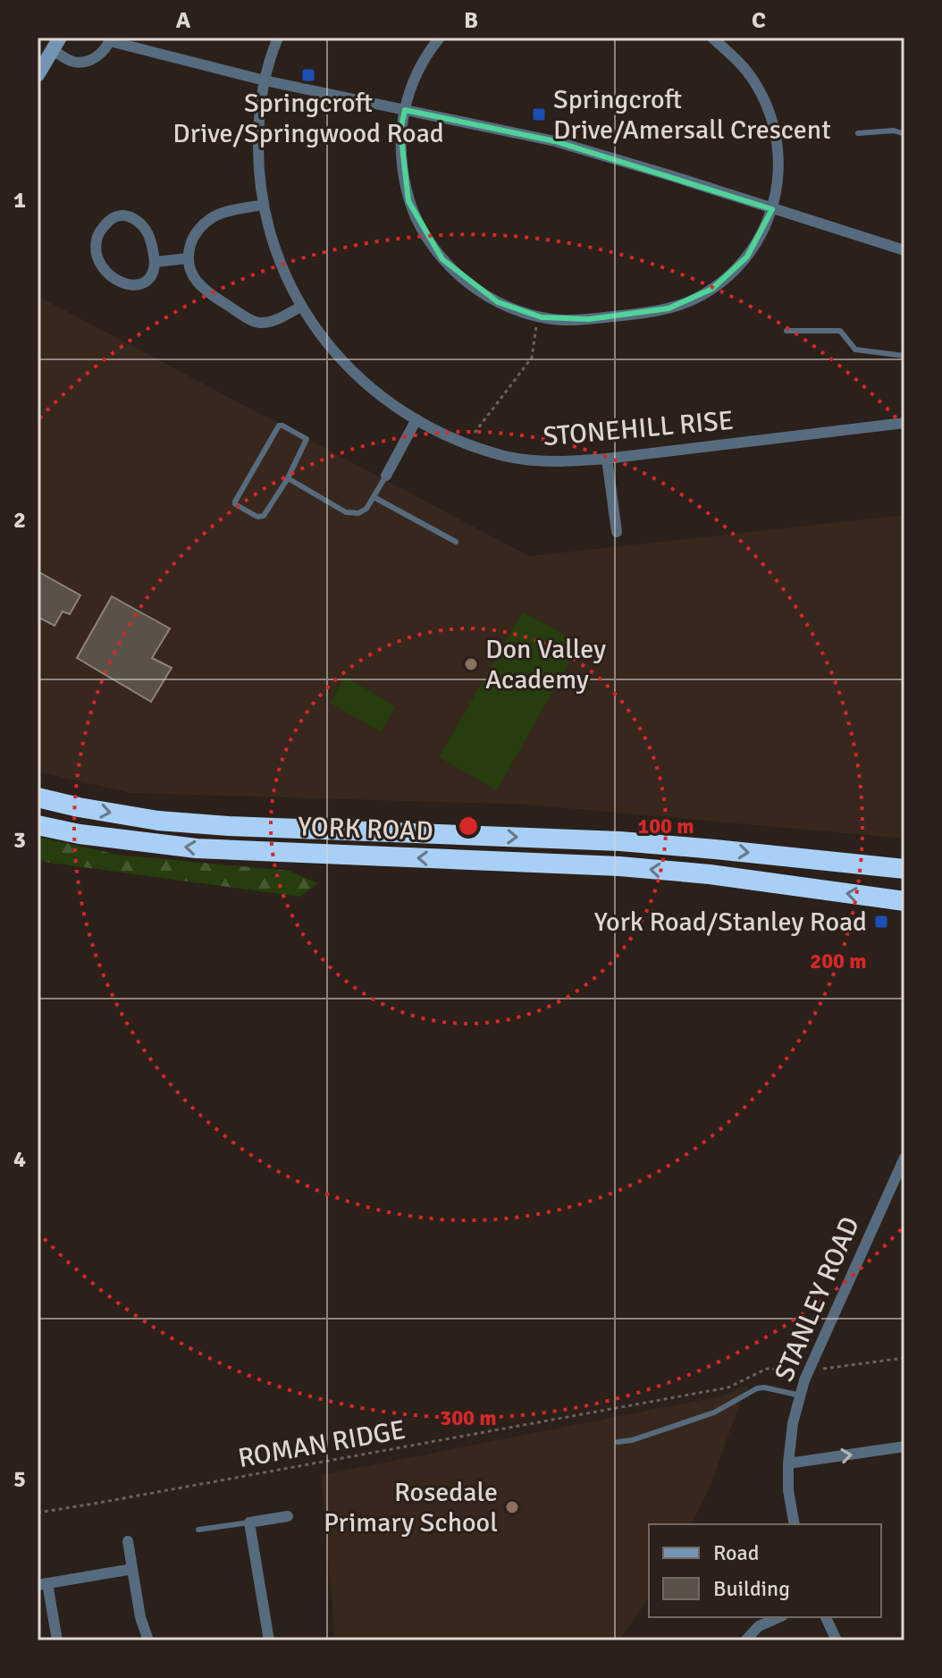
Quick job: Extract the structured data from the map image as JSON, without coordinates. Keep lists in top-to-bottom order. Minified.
{"streets":{"highway":["YORK ROAD"],"street":["STONEHILL RISE","STANLEY ROAD"],"path":["ROMAN RIDGE"]},"crossings":[["STANLEY ROAD","ROMAN RIDGE"]],"places":{"transit":["Springcroft Drive/Springwood Road","Springcroft Drive/Amersall Crescent","York Road/Stanley Road"],"other":["Don Valley Academy","Rosedale Primary School"]},"legend":["Road","Building"],"grid":{"columns":["A","B","C"],"rows":["1","2","3","4","5"]},"rings":["100 m","200 m","300 m"]}
